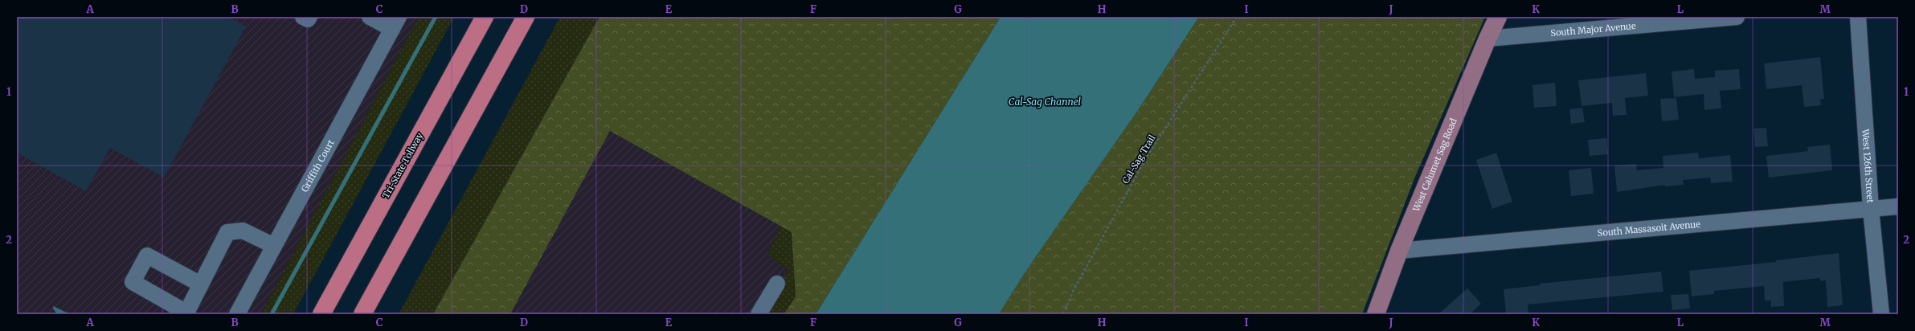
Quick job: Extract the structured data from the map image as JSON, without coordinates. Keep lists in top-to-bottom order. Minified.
{"streets":{"highway":["Tri-State Tollway"],"main road":["West Calumet Sag Road"],"street":["South Major Avenue","Griffith Court","West 126th Street","South Massasoit Avenue"],"path":["Cal-Sag Trail"]},"crossings":[["South Major Avenue","West Calumet Sag Road"],["West Calumet Sag Road","South Massasoit Avenue"],["West 126th Street","South Massasoit Avenue"]],"water":["Cal-Sag Channel"],"grid":{"columns":["A","B","C","D","E","F","G","H","I","J","K","L","M"],"rows":["1","2"]}}
